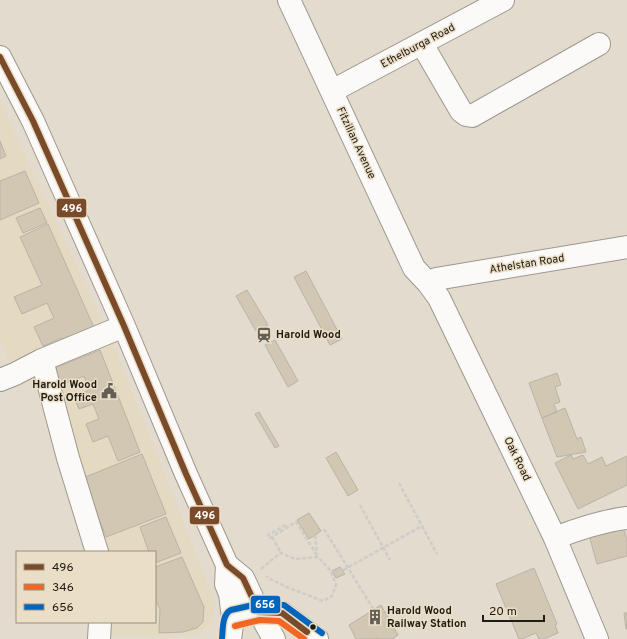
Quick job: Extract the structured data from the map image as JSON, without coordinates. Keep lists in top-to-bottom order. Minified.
{"streets":{"street":["Ethelburga Road","Fitzilian Avenue","Athelstan Road","Oak Road"]},"crossings":[["Ethelburga Road","Fitzilian Avenue"],["Fitzilian Avenue","Athelstan Road"],["Fitzilian Avenue","Oak Road"],["Athelstan Road","Oak Road"]],"places":{"station":["Harold Wood"],"public building":["Harold Wood Post Office"],"building":["Harold Wood Railway Station"]},"lines":["transit line 496","transit line 656","transit line 346"],"legend":["496","346","656"],"scale_bar":"20 m"}
